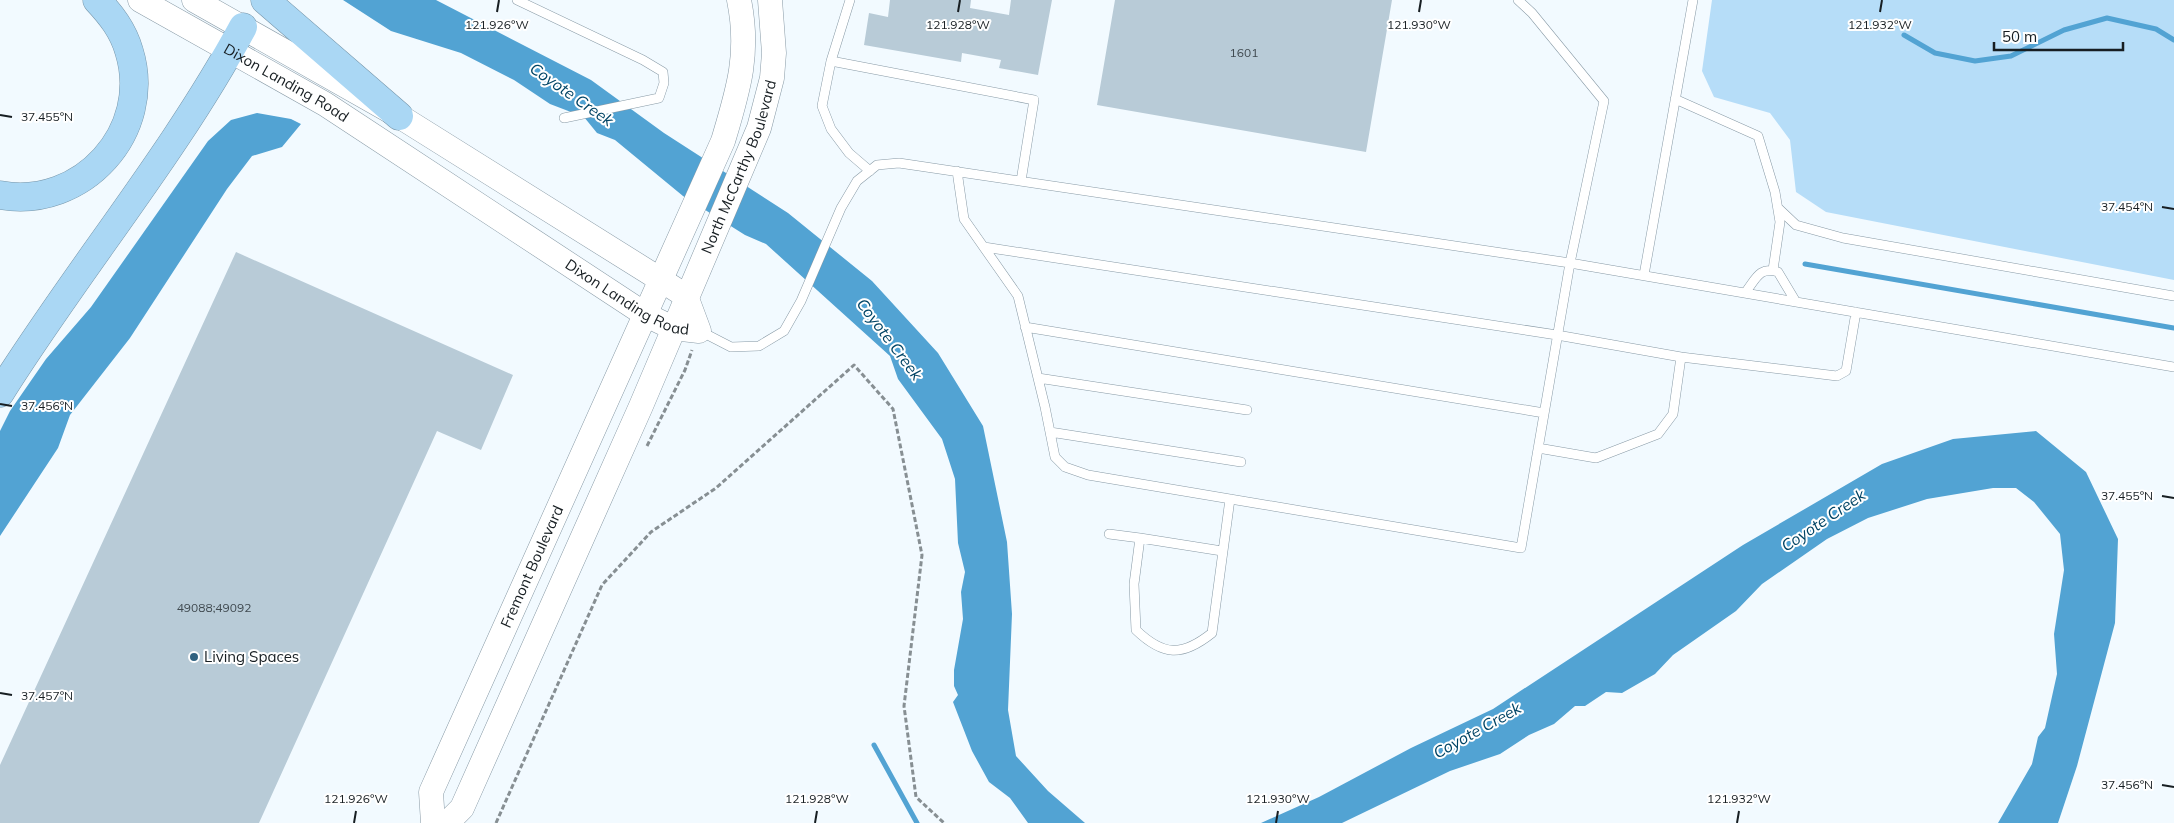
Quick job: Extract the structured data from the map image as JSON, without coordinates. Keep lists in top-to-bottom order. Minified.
{"streets":{"main road":["Dixon Landing Road","North McCarthy Boulevard","Fremont Boulevard"]},"crossings":[["Dixon Landing Road","North McCarthy Boulevard"],["Dixon Landing Road","Fremont Boulevard"],["North McCarthy Boulevard","Fremont Boulevard"]],"water":["Coyote Creek"],"places":["Living Spaces"],"house_numbers":["1601","49088;49092"],"scale_bar":"50 m","coordinates":["121.926°W","121.928°W","121.930°W","121.932°W","37.455°N","37.454°N","37.456°N","37.457°N"]}
